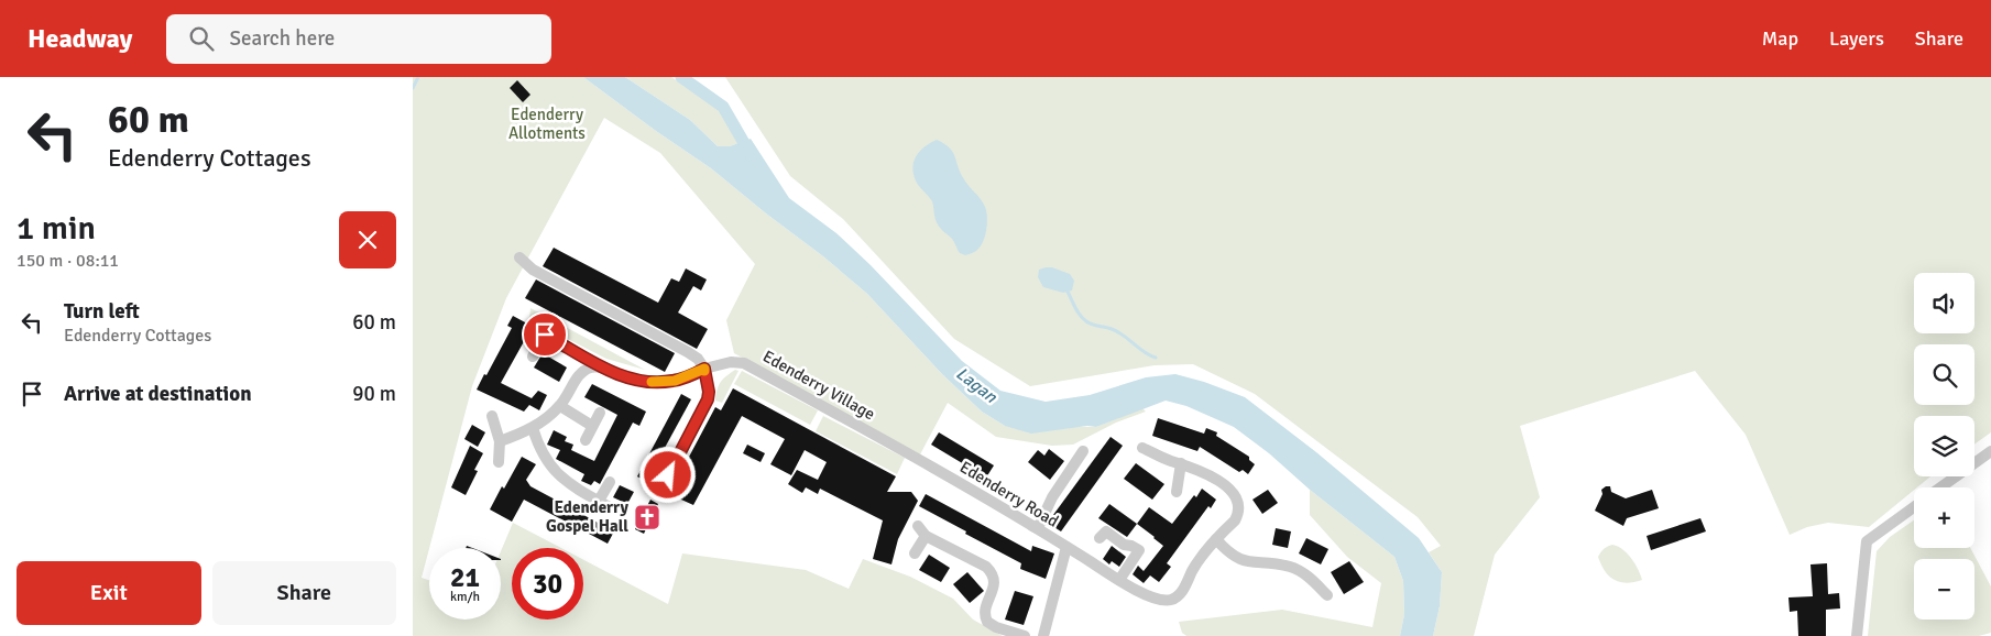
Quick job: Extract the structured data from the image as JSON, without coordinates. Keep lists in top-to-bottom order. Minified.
{"streets":{"street":["Edenderry Village","Edenderry Road"]},"crossings":[["Edenderry Village","Edenderry Road"]],"water":["Lagan"],"parks":["Edenderry Allotments"],"places":{"church":["Edenderry Gospel Hall"]},"page":{"header":"Headway","search":"Search here","nav":["Map","Layers","Share"],"turn":["60 m","Edenderry Cottages"],"heading":["1 min","150 m · 08:11"],"map_buttons":["+","−"],"list":[{"name":"Turn left","note":"Edenderry Cottages","value":"60 m"},{"name":"Arrive at destination","value":"90 m"}],"speed":"21 km/h","limit":"30","buttons":["Exit","Share"]}}
